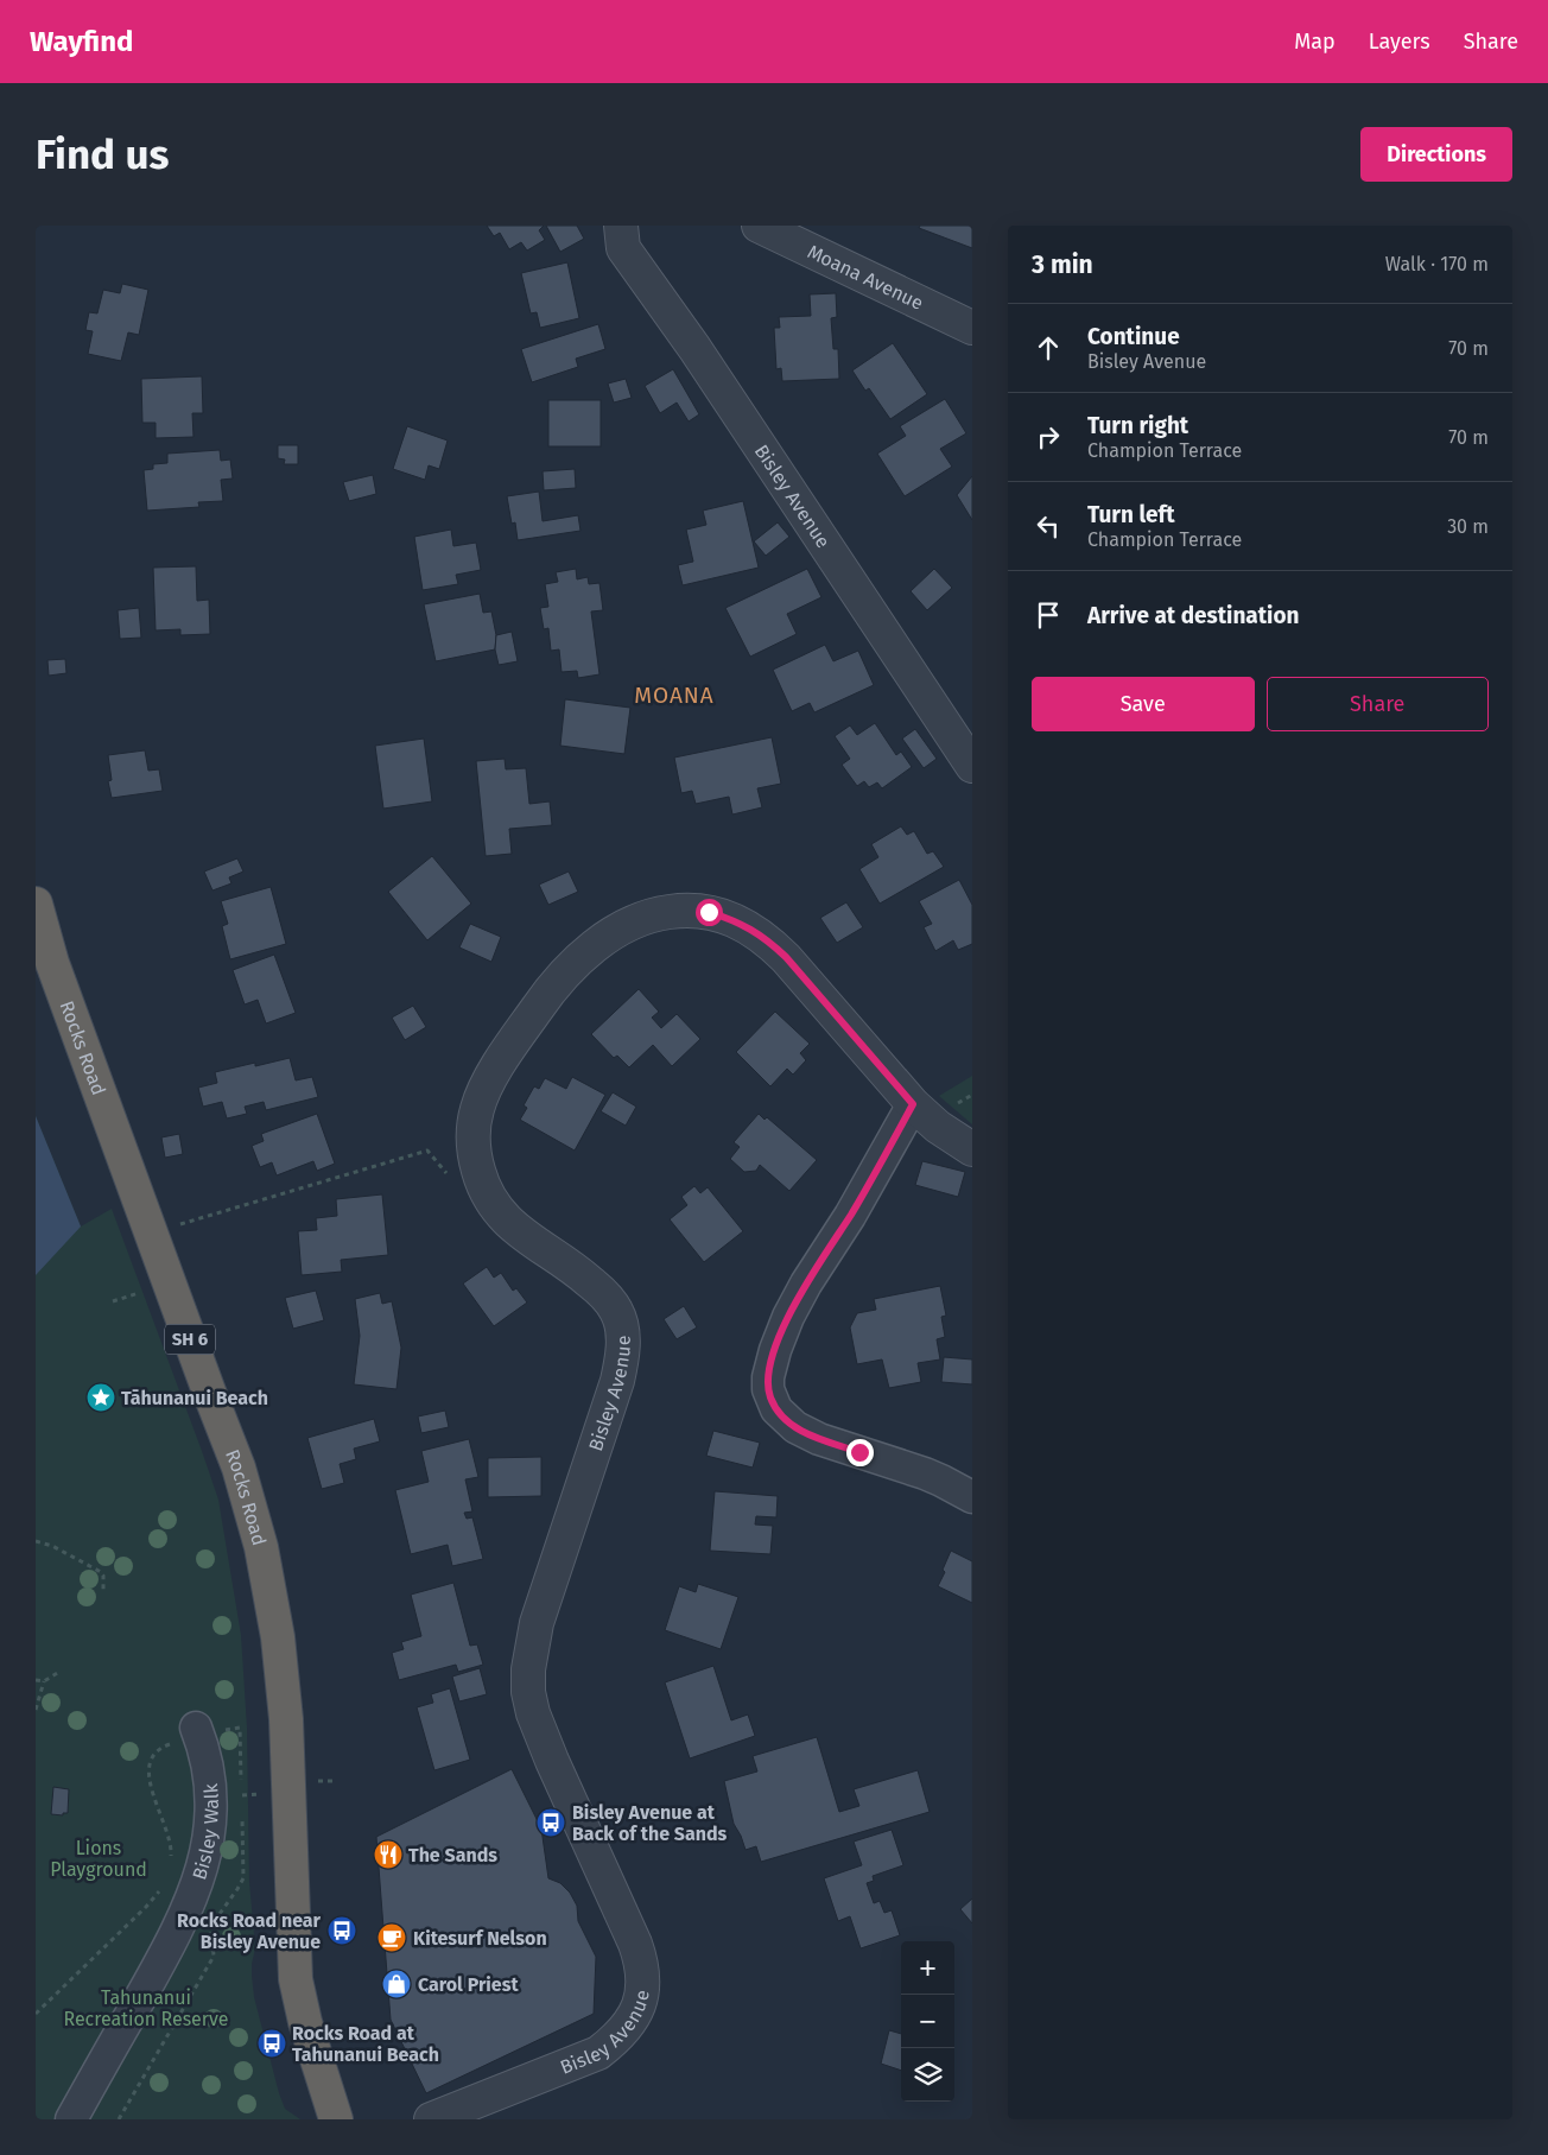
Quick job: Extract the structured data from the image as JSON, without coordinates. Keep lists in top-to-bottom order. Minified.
{"streets":{"highway":["Rocks Road","SH 6"],"street":["Moana Avenue","Bisley Avenue","Bisley Walk"]},"districts":["MOANA"],"parks":["Lions Playground","Tahunanui Recreation Reserve"],"places":{"place":["Tāhunanui Beach"],"bus stop":["Bisley Avenue at Back of the Sands","Rocks Road near Bisley Avenue","Rocks Road at Tahunanui Beach"],"restaurant":["The Sands"],"cafe":["Kitesurf Nelson"],"shop":["Carol Priest"]},"page":{"header":"Wayfind","nav":["Map","Layers","Share"],"buttons":["Directions",["Save","Share"]],"title":"Find us","heading":["3 min","Walk · 170 m"],"list":[["Continue","Bisley Avenue","70 m"],["Turn right","Champion Terrace","70 m"],["Turn left","Champion Terrace","30 m"],"Arrive at destination"],"map_buttons":["+","−"]}}
